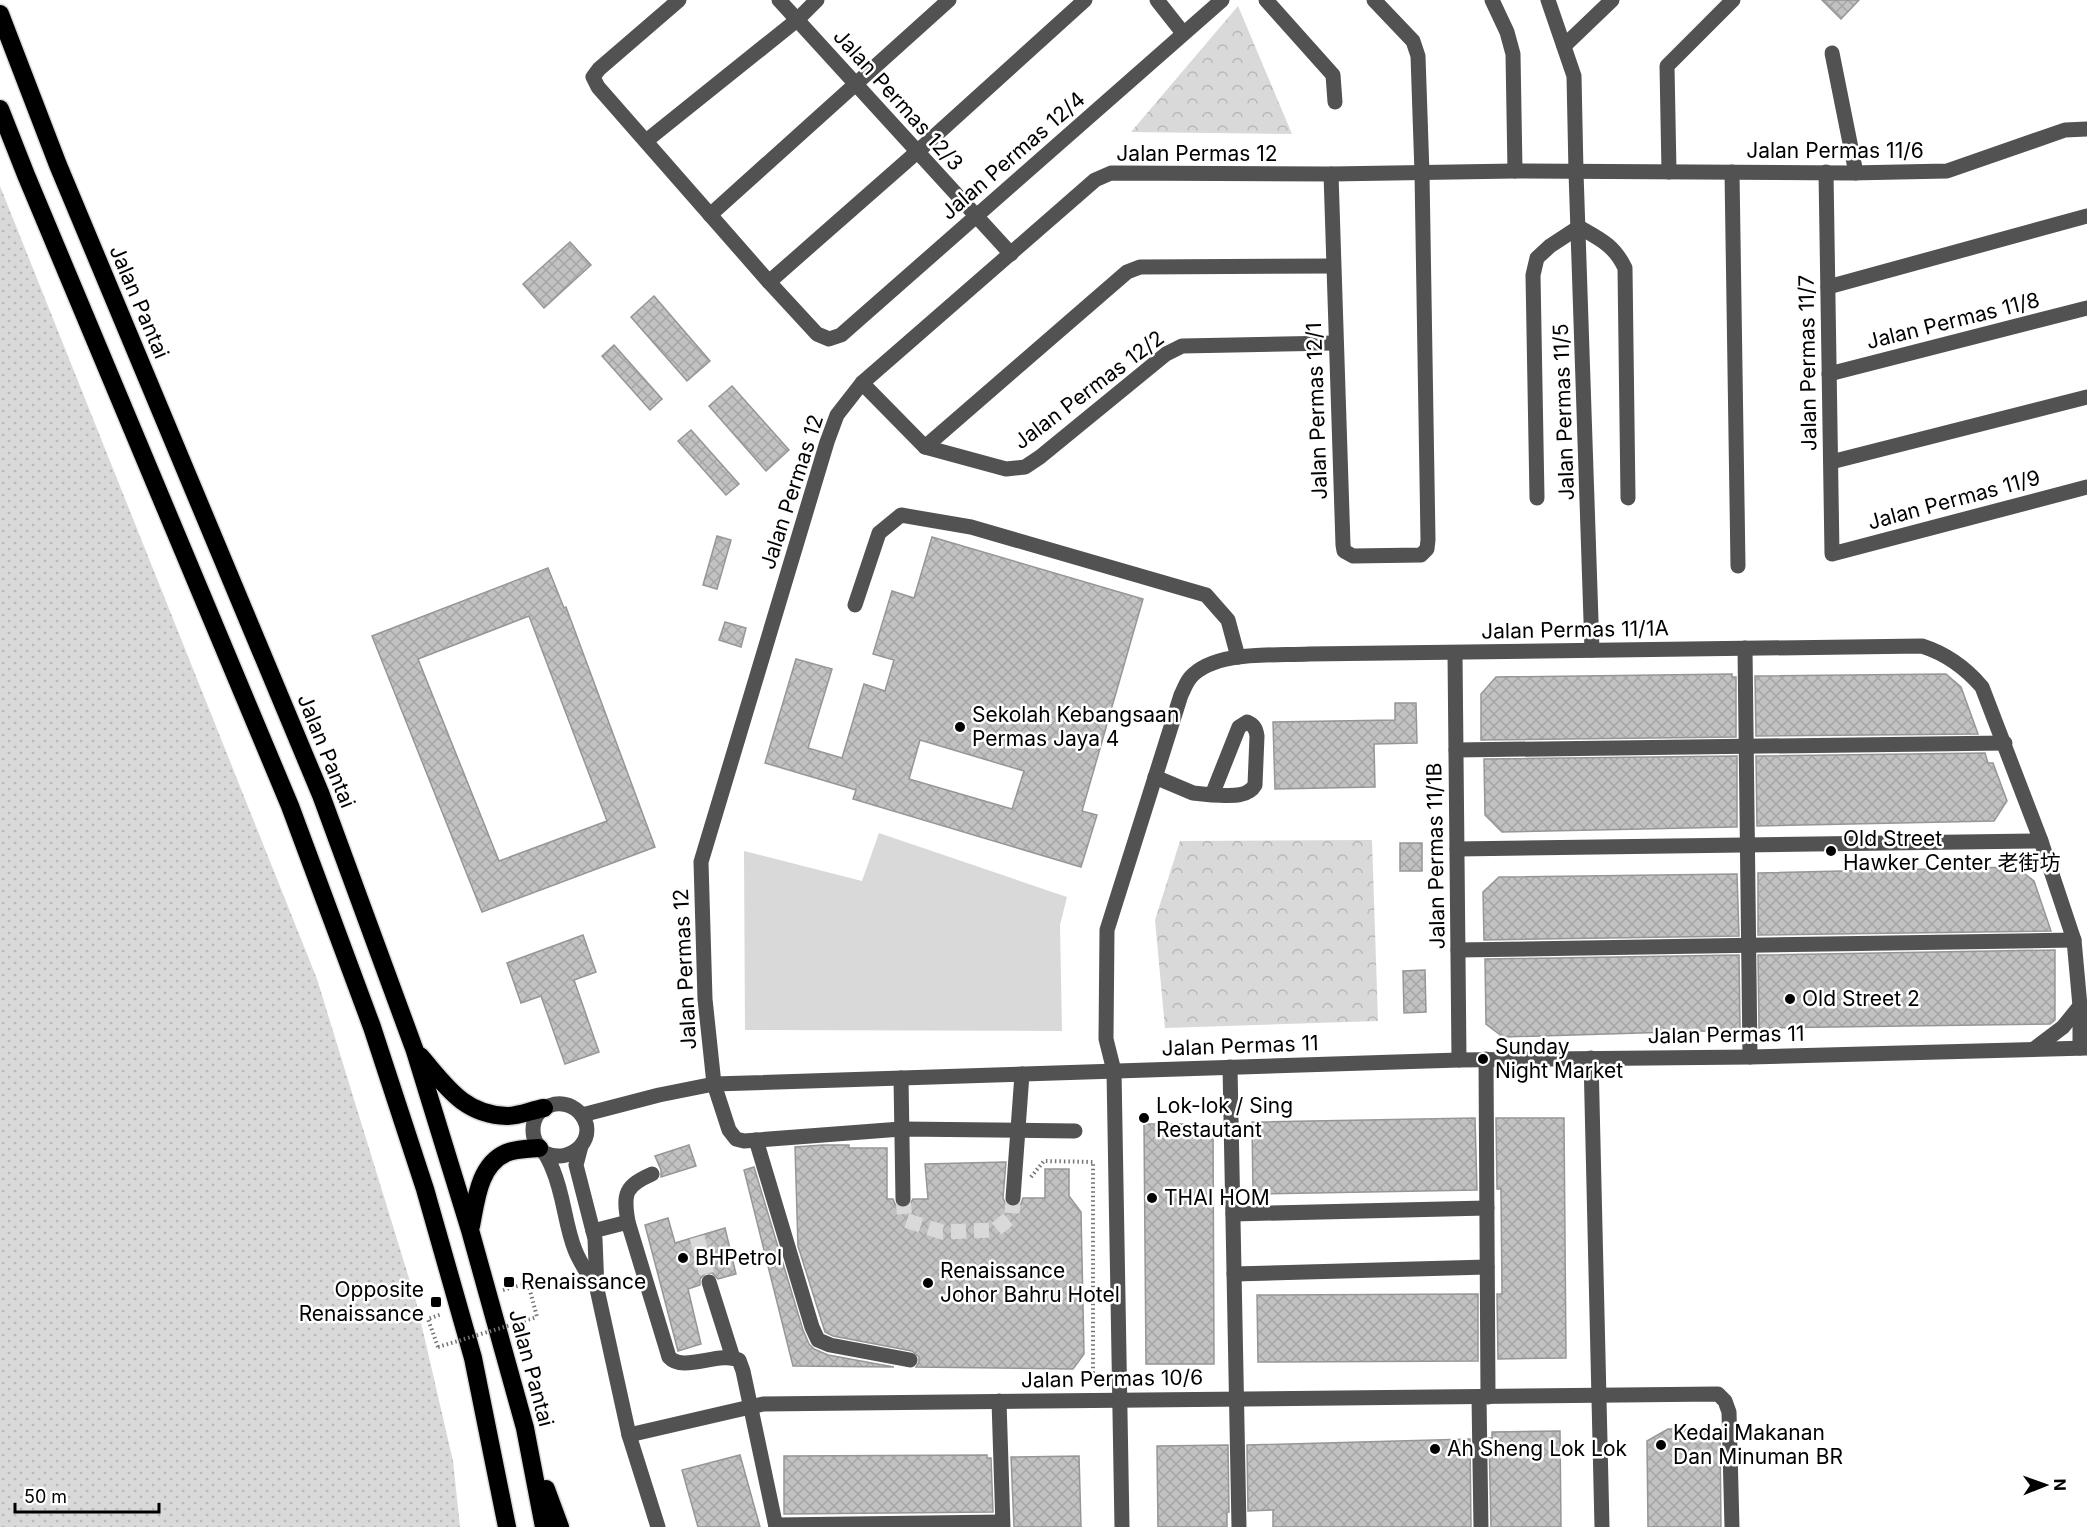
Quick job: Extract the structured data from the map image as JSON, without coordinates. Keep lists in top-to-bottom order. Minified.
{"streets":{"highway":["Jalan Pantai"],"street":["Jalan Permas 12/3","Jalan Permas 11/6","Jalan Permas 12","Jalan Permas 12/4","Jalan Permas 11/8","Jalan Permas 11/7","Jalan Permas 12/2","Jalan Permas 12/1","Jalan Permas 11/5","Jalan Permas 11/9","Jalan Permas 11/1A","Jalan Permas 11/1B","Jalan Permas 11","Jalan Permas 10/6"]},"crossings":[["Jalan Permas 12/3","Jalan Permas 12"],["Jalan Permas 12/3","Jalan Permas 12/4"],["Jalan Permas 11/6","Jalan Permas 12"],["Jalan Permas 11/6","Jalan Permas 11/7"],["Jalan Permas 11/6","Jalan Permas 11/5"],["Jalan Permas 12","Jalan Permas 12/1"],["Jalan Permas 12","Jalan Permas 11/5"],["Jalan Permas 12","Jalan Permas 11"],["Jalan Permas 11/8","Jalan Permas 11/7"],["Jalan Permas 11/7","Jalan Permas 11/9"],["Jalan Permas 12/2","Jalan Permas 12/1"],["Jalan Permas 11/5","Jalan Permas 11/1A"],["Jalan Permas 11/1A","Jalan Permas 11/1B"],["Jalan Permas 11/1A","Jalan Permas 11"],["Jalan Permas 11/1A","Jalan Permas 10/6"],["Jalan Permas 11/1B","Jalan Permas 11"]],"places":{"other":["Sekolah Kebangsaan Permas Jaya 4","Old Street Hawker Center 老街坊","Old Street 2","Sunday Night Market","Lok-lok / Sing Restautant","THAI HOM","BHPetrol","Renaissance Johor Bahru Hotel","Kedai Makanan Dan Minuman BR","Ah Sheng Lok Lok"],"transit":["Renaissance","Opposite Renaissance"]},"scale_bar":"50 m","north":"right"}
